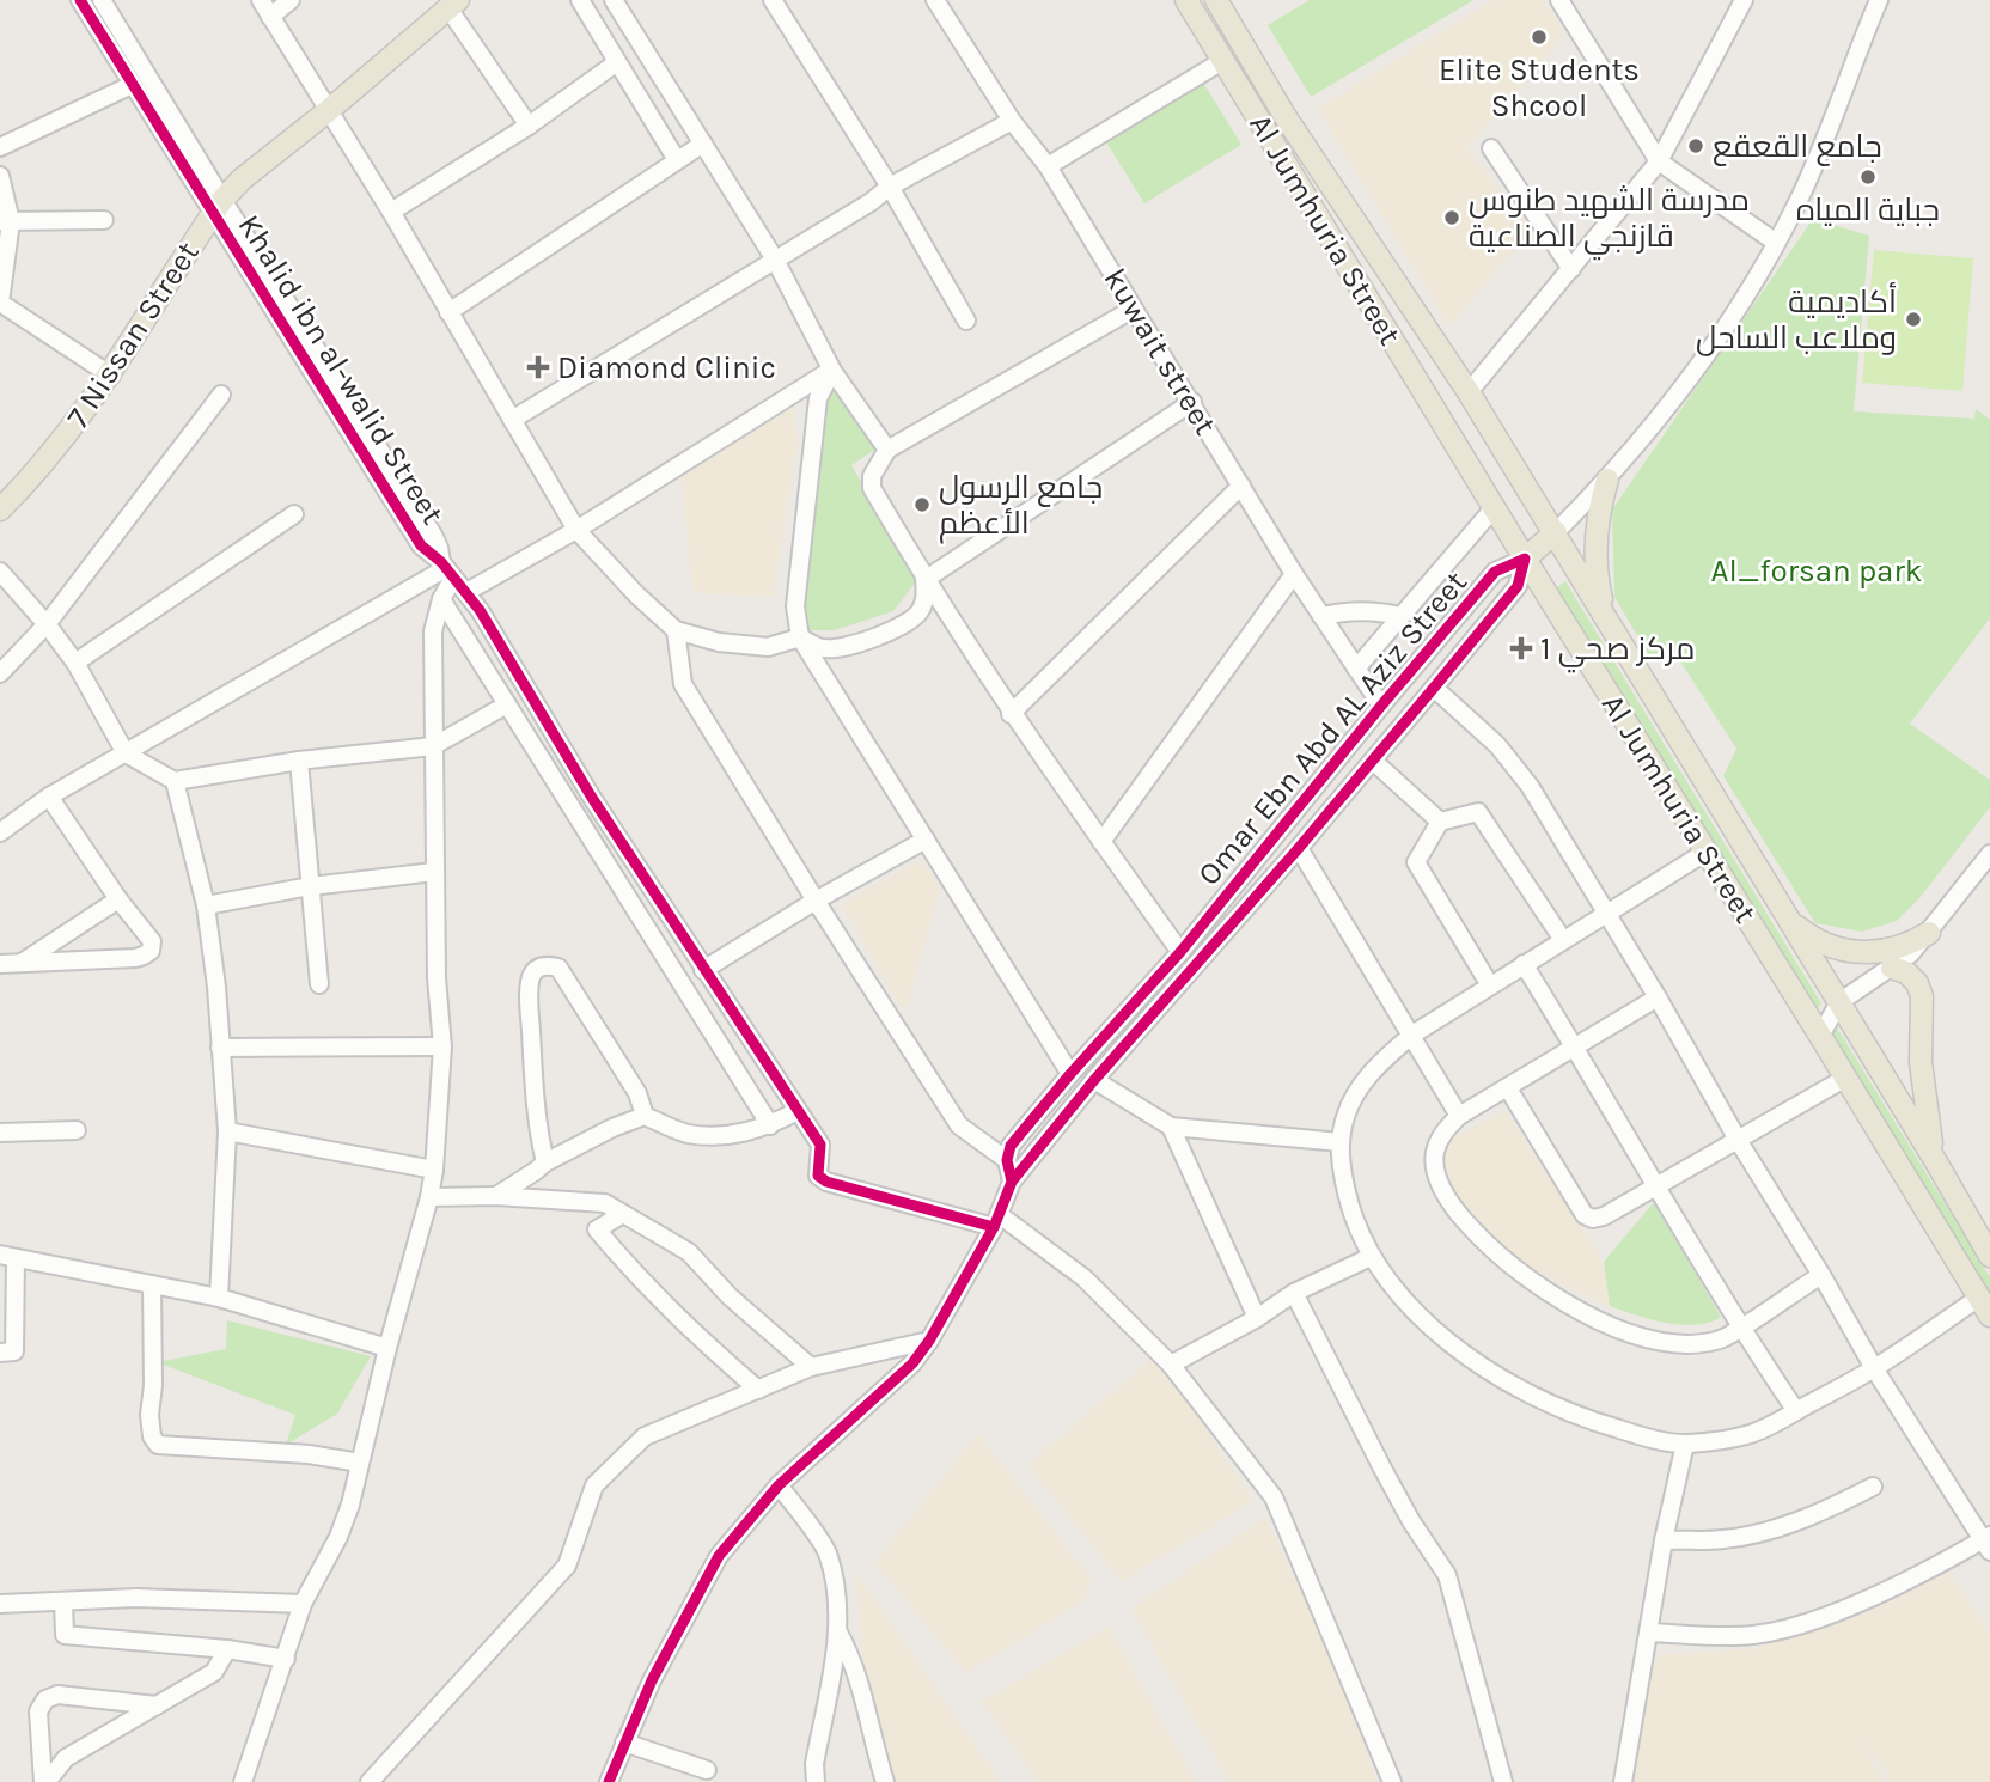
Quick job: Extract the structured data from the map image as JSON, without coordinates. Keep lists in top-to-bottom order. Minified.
{"streets":{"main road":["Al Jumhuria Street","7 Nissan Street"],"street":["kuwait street","Khalid ibn al-walid Street","Omar Ebn Abd AL Aziz Street"]},"crossings":[["Al Jumhuria Street","Omar Ebn Abd AL Aziz Street"],["7 Nissan Street","Khalid ibn al-walid Street"],["kuwait street","Omar Ebn Abd AL Aziz Street"],["Khalid ibn al-walid Street","Omar Ebn Abd AL Aziz Street"]],"parks":["Al_forsan park"],"places":{"other":["Elite Students Shcool","جامع القعقع","جباية المياه","مدرسة الشهيد طنوس قازنجي الصناعية","أكاديمية وملاعب الساحل","جامع الرسول الأعظم"],"health":["Diamond Clinic","مركز صحي 1"]}}
